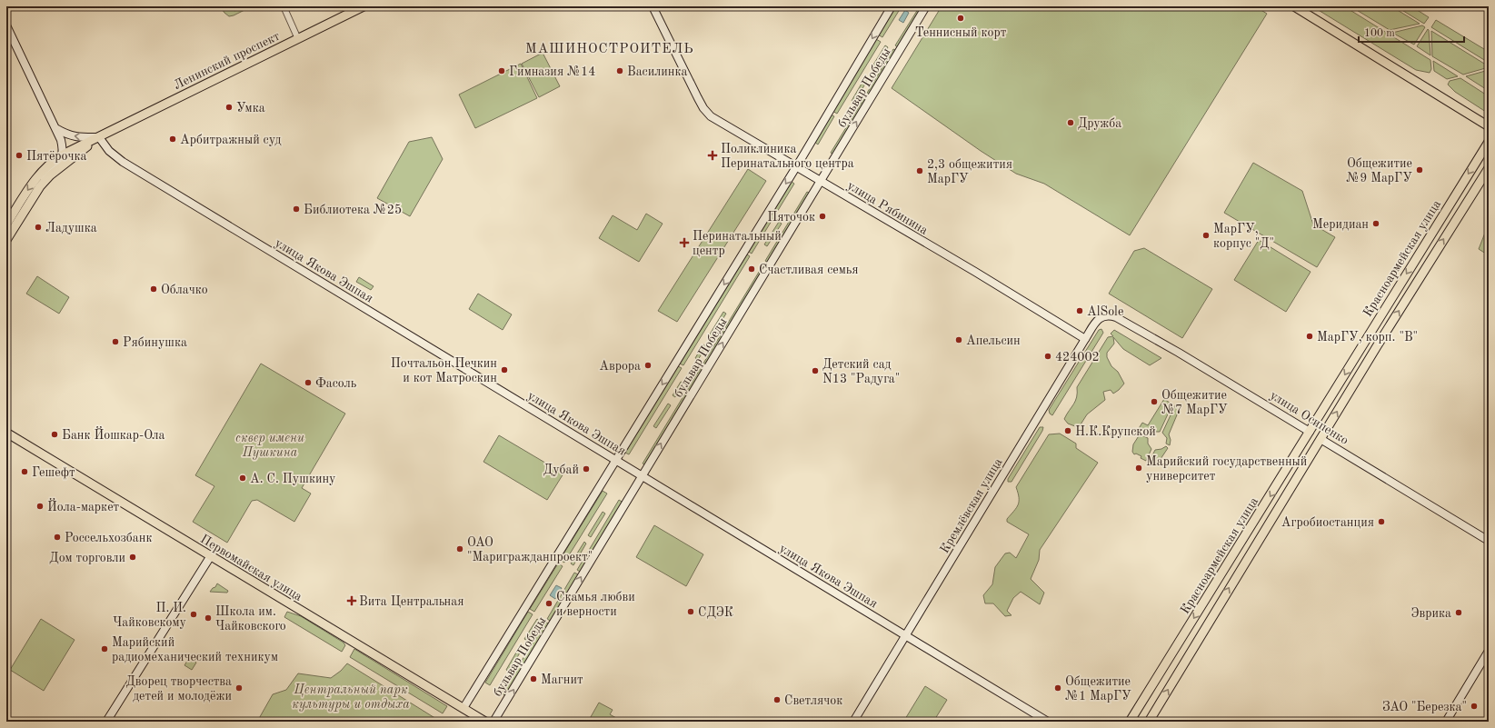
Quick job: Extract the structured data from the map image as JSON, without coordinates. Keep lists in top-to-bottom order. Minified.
{"streets":{"main road":["Ленинский проспект","Красноармейская улица","улица Осипенко","Первомайская улица"],"street":["бульвар Победы","улица Рябинина","улица Якова Эшпая","Кремлёвская улица"]},"crossings":[["Ленинский проспект","улица Якова Эшпая"],["бульвар Победы","улица Рябинина"],["бульвар Победы","улица Якова Эшпая"],["бульвар Победы","Первомайская улица"],["улица Рябинина","Кремлёвская улица"],["Красноармейская улица","улица Осипенко"],["улица Якова Эшпая","Кремлёвская улица"],["улица Осипенко","Кремлёвская улица"]],"districts":["МАШИНОСТРОИТЕЛЬ"],"parks":["сквер имени Пушкина","Центральный парк культуры и отдыха"],"places":{"other":["Теннисный корт","Гимназия №14","Василинка","Умка","Дружба","Арбитражный суд","Пятёрочка","Общежитие №9 МарГУ","2,3 общежития МарГУ","Библиотека №25","Пяточок","Меридиан","Ладушка","МарГУ, корпус \"Д\"","Счастливая семья","Облачко","AlSole","МарГУ, корп. \"В\"","Апельсин","Рябинушка","424002","Аврора","Почтальон Печкин и кот Матроскин","Детский сад N13 \"Радуга\"","Фасоль","Общежитие №7 МарГУ","Н.К.Крупской","Банк Йошкар-Ола","Марийский государственный университет","Дубай","Гешефт","А. С. Пушкину","Йола-маркет","Агробиостанция","Россельхозбанк","OAO \"Маригражданпроект\"","Дом торговли","Скамья любви и верности","СДЭК","Эврика","П. И. Чайковскому","Школа им. Чайковского","Марийский радиомеханический техникум","Магнит","Дворец творчества детей и молодёжи","Общежитие №1 МарГУ","Светлячок","ЗАО \"Березка\""],"health":["Поликлиника Перинатального центра","Перинатальный центр","Вита Центральная"]},"scale_bar":"100 m"}
